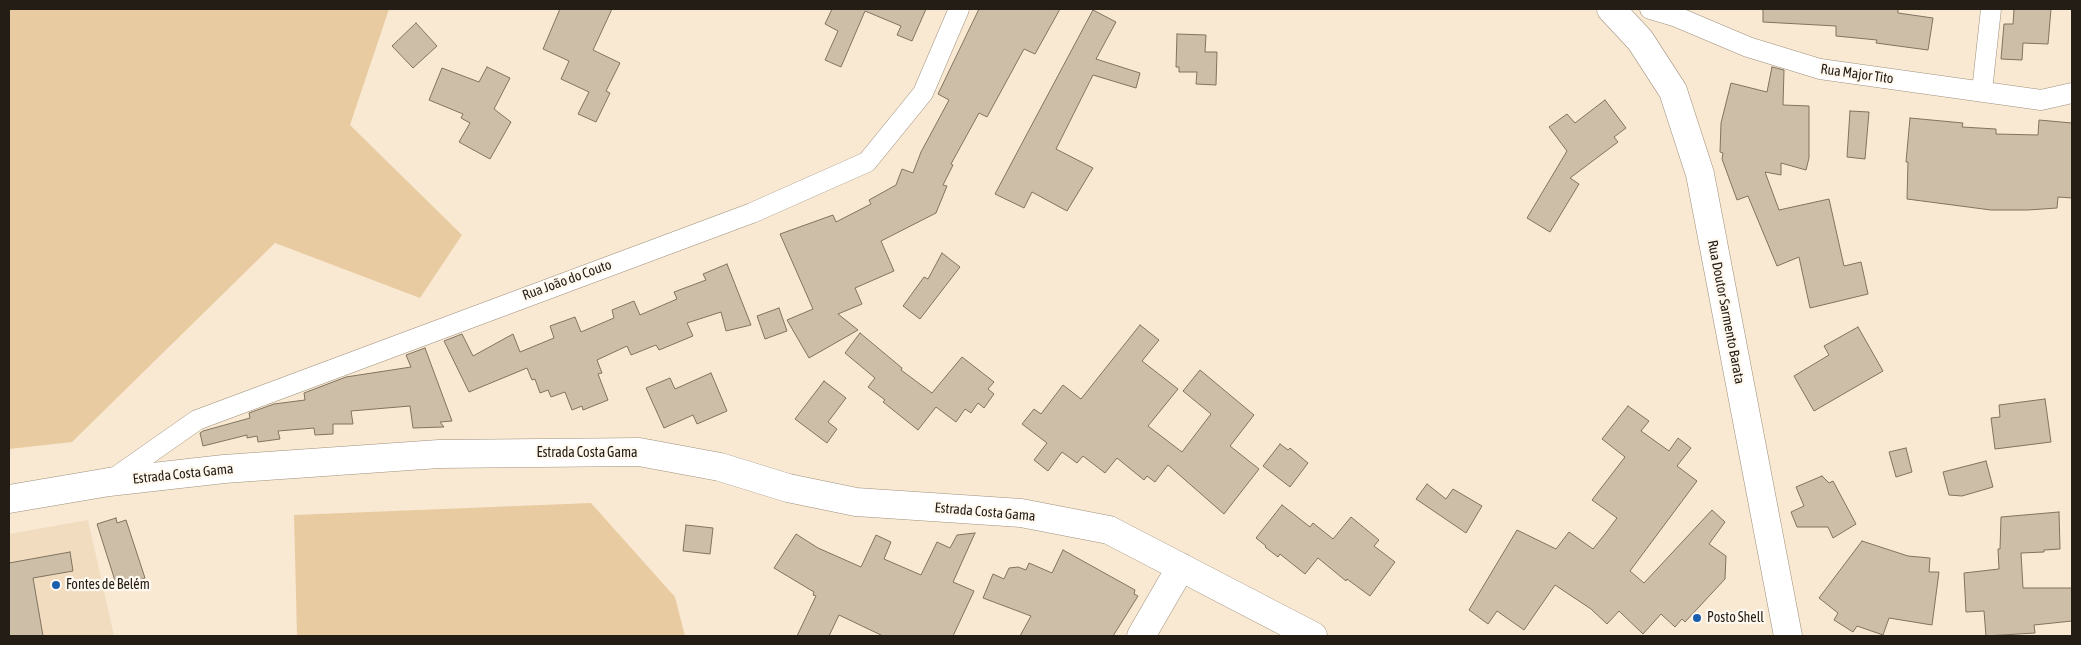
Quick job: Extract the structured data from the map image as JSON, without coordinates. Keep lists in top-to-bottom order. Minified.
{"streets":{"main road":["Rua Doutor Sarmento Barata","Estrada Costa Gama"],"street":["Rua Major Tito","Rua João do Couto"]},"crossings":[["Rua João do Couto","Estrada Costa Gama"]],"places":["Fontes de Belém","Posto Shell"]}
